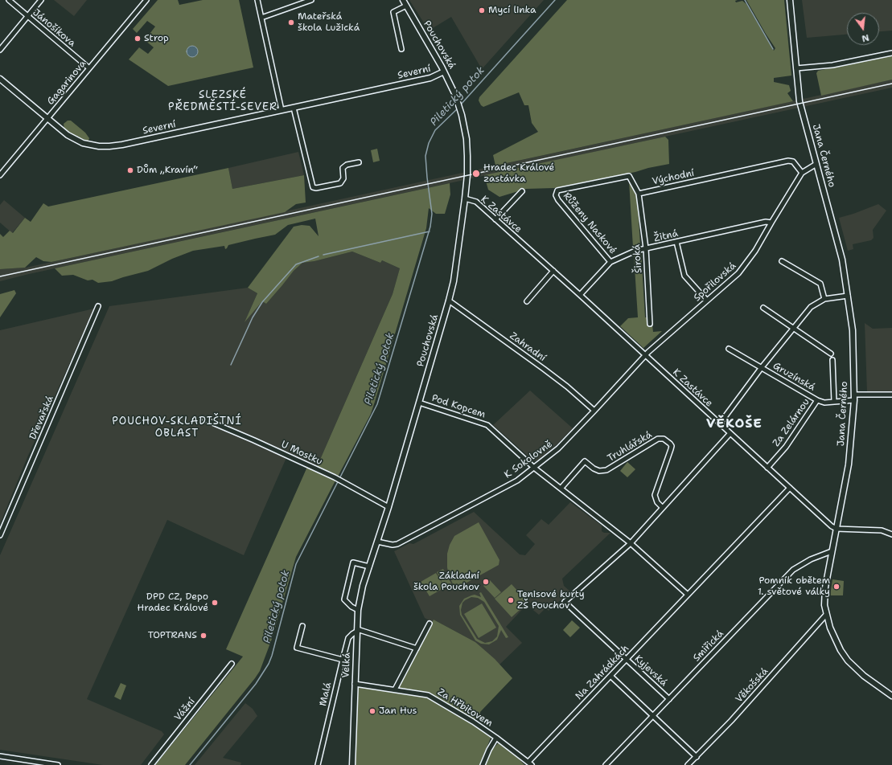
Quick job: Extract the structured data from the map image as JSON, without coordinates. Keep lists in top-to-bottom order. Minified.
{"streets":{"street":["Jánošíkova","Pouchovská","Severní","Gagarinova","Jana Černého","Východní","K Zastávce","Růženy Naskové","Žitná","Široká","Spořilovská","Zahradní","Gruzínská","Pod Kopcem","Dřevařská","Za Zelárnou","Truhlářská","U Mostku","K Sokolovně","Smiřická","Velká","Kyjevská","Na Zahrádkách","Věkošská","Malá","Za Hřbitovem","Vážní"]},"crossings":[["Jánošíkova","Gagarinova"],["Pouchovská","Severní"],["Pouchovská","K Zastávce"],["Pouchovská","Zahradní"],["Pouchovská","Pod Kopcem"],["Pouchovská","U Mostku"],["Pouchovská","K Sokolovně"],["Pouchovská","Velká"],["Pouchovská","Malá"],["Severní","Gagarinova"],["Jana Černého","K Zastávce"],["Jana Černého","Spořilovská"],["Jana Černého","Gruzínská"],["Jana Černého","Za Zelárnou"],["Jana Černého","Smiřická"],["Jana Černého","Věkošská"],["Východní","Růženy Naskové"],["Východní","Široká"],["Východní","Spořilovská"],["K Zastávce","Žitná"],["K Zastávce","Spořilovská"],["K Zastávce","Gruzínská"],["K Zastávce","Za Zelárnou"],["K Zastávce","K Sokolovně"],["K Zastávce","Na Zahrádkách"],["Růženy Naskové","Žitná"],["Růženy Naskové","Široká"],["Žitná","Široká"],["Žitná","Spořilovská"],["Spořilovská","K Sokolovně"],["Zahradní","K Sokolovně"],["Gruzínská","Za Zelárnou"],["Pod Kopcem","K Sokolovně"],["Smiřická","Kyjevská"],["Velká","Malá"],["Velká","Za Hřbitovem"],["Kyjevská","Na Zahrádkách"]],"districts":["SLEZSKÉ PŘEDMĚSTÍ-SEVER","POUCHOV-SKLADIŠTNÍ OBLAST","VĚKOŠE"],"water":["Piletický potok"],"places":["Mycí linka","Mateřská škola Lužická","Strop","Dům „Kravín“","Hradec Králové zastávka","Základní škola Pouchov","Pomník obětem 1. světové války","Tenisové kurty ZŠ Pouchov","DPD CZ, Depo Hradec Králové","TOPTRANS","Jan Hus"],"north":"bottom"}
